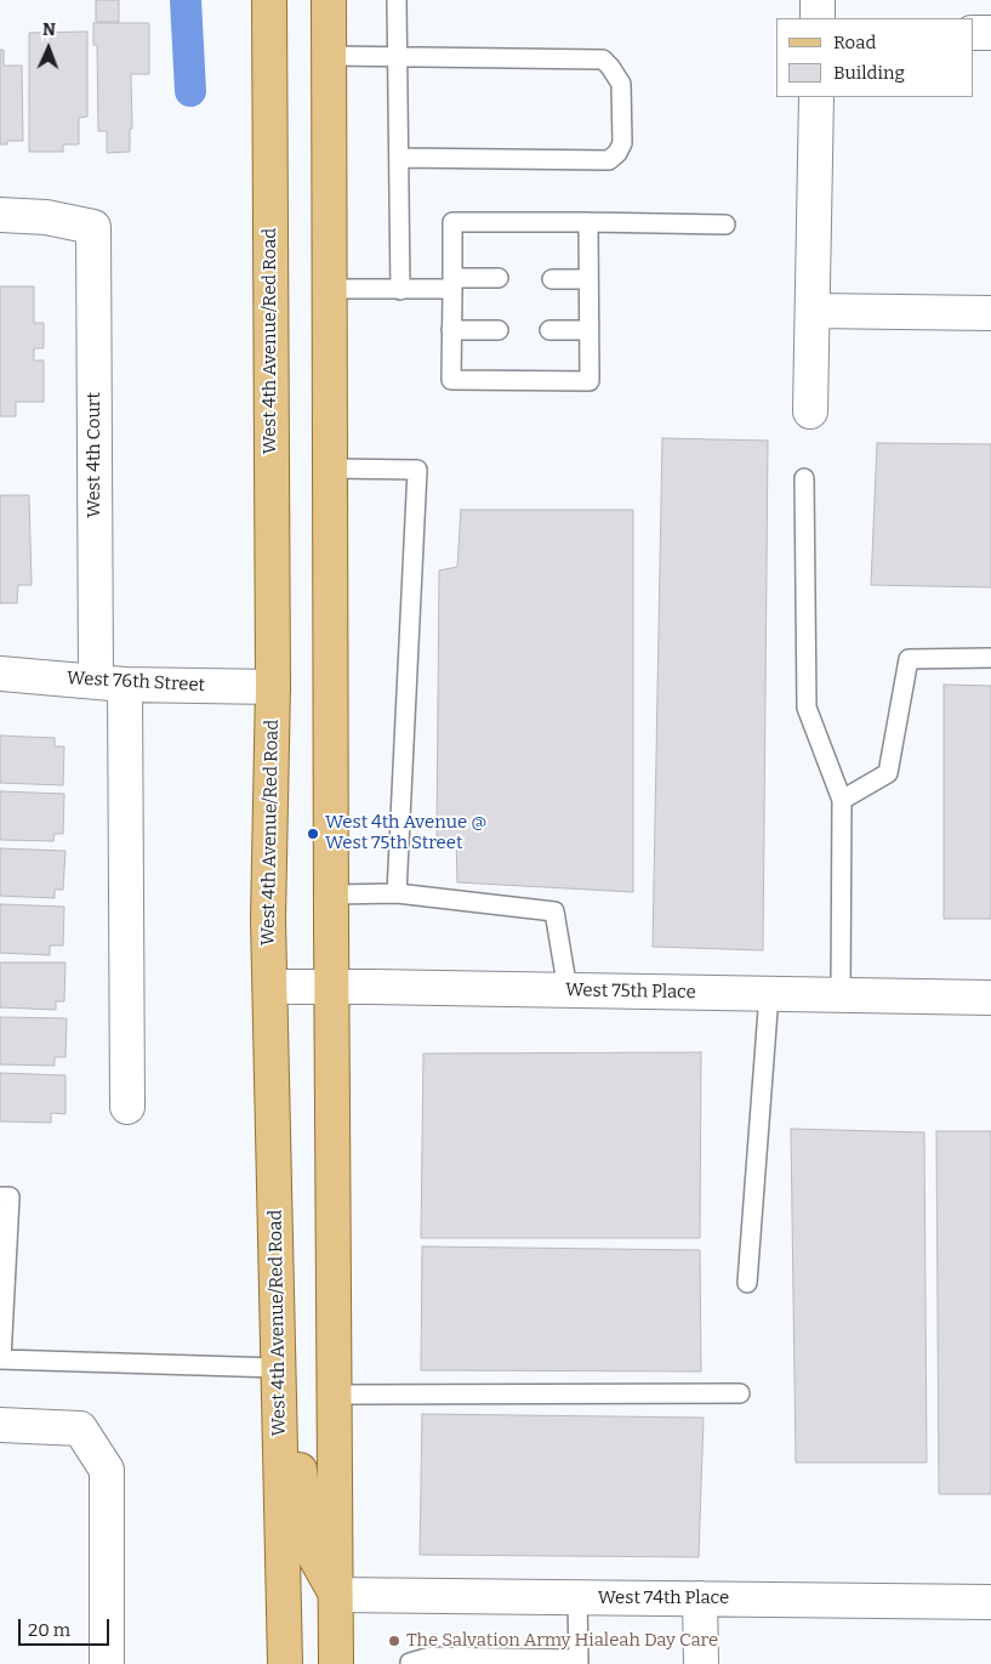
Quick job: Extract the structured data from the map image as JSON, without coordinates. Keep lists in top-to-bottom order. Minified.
{"streets":{"main road":["West 4th Avenue/Red Road"],"street":["West 4th Court","West 76th Street","West 75th Place","West 74th Place"]},"crossings":[["West 4th Avenue/Red Road","West 76th Street"],["West 4th Avenue/Red Road","West 75th Place"],["West 4th Court","West 76th Street"]],"places":["West 4th Avenue @ West 75th Street","The Salvation Army Hialeah Day Care"],"legend":["Road","Building"],"scale_bar":"20 m","north":"top"}
